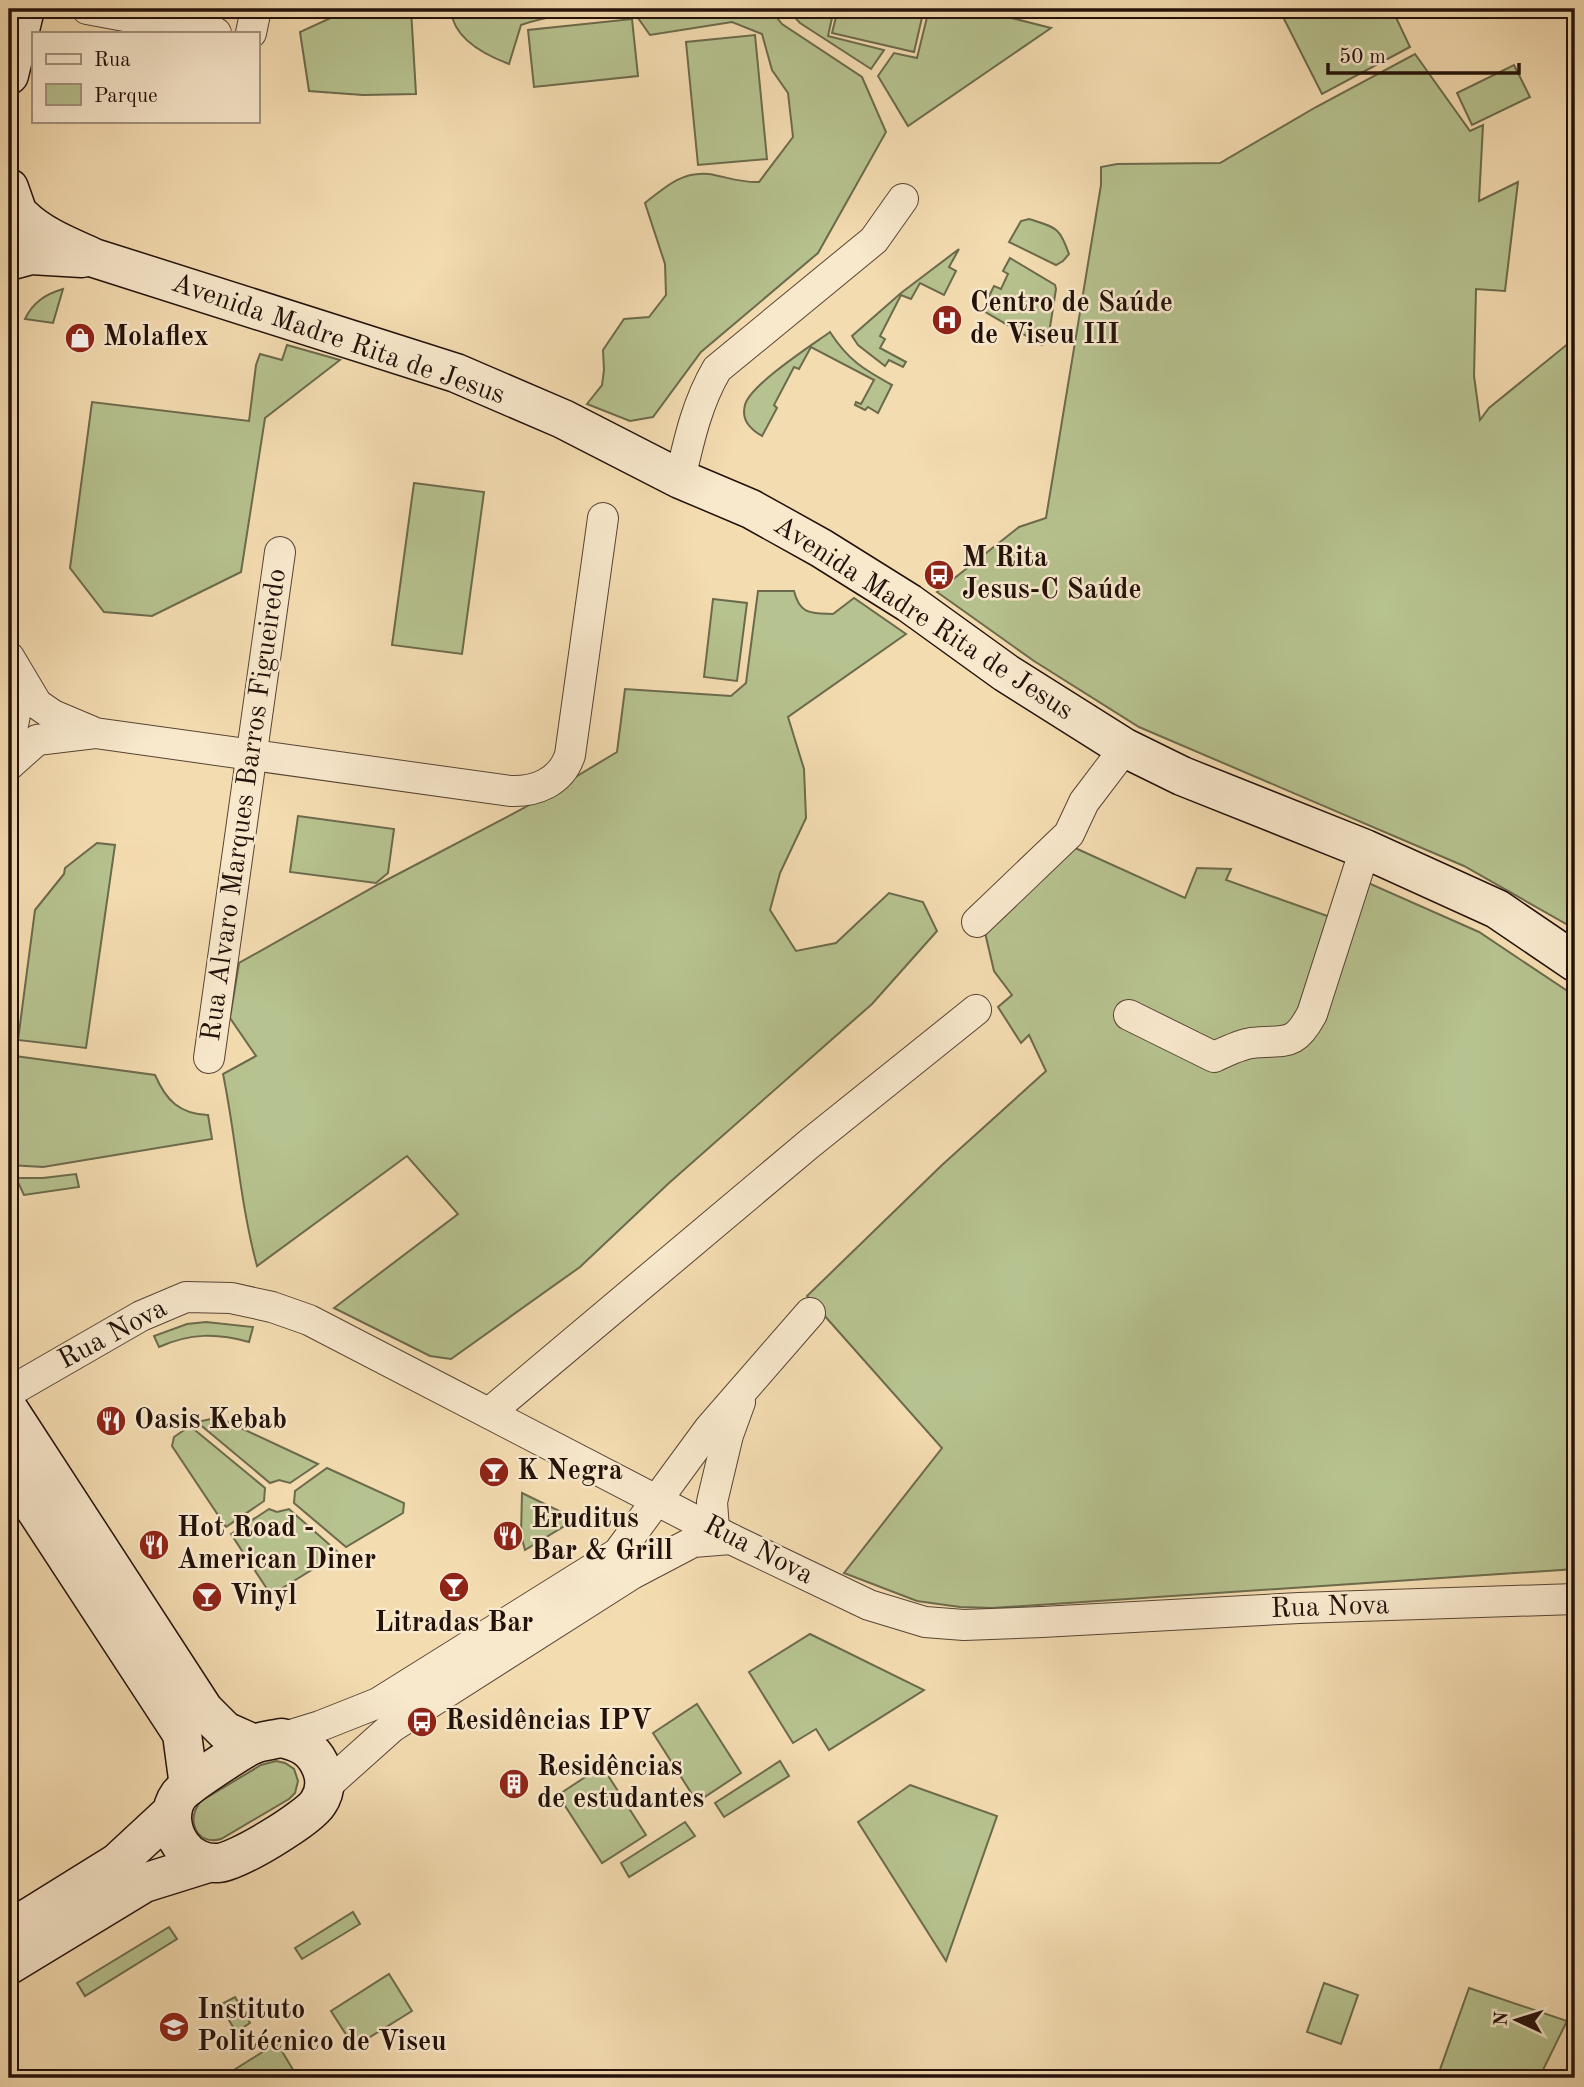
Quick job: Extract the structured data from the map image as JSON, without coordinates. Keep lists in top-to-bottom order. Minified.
{"streets":{"street":["Avenida Madre Rita de Jesus","Rua Alvaro Marques Barros Figueiredo","Rua Nova"]},"places":{"hospital":["Centro de Saúde de Viseu III"],"shop":["Molaflex"],"bus stop":["M Rita Jesus-C Saúde","Residências IPV"],"restaurant":["Oasis Kebab","Eruditus Bar & Grill","Hot Road - American Diner"],"bar":["K Negra","Litradas Bar","Vinyl"],"building":["Residências de estudantes"],"school or university":["Instituto Politécnico de Viseu"]},"legend":["Rua","Parque"],"scale_bar":"50 m","north":"left"}
